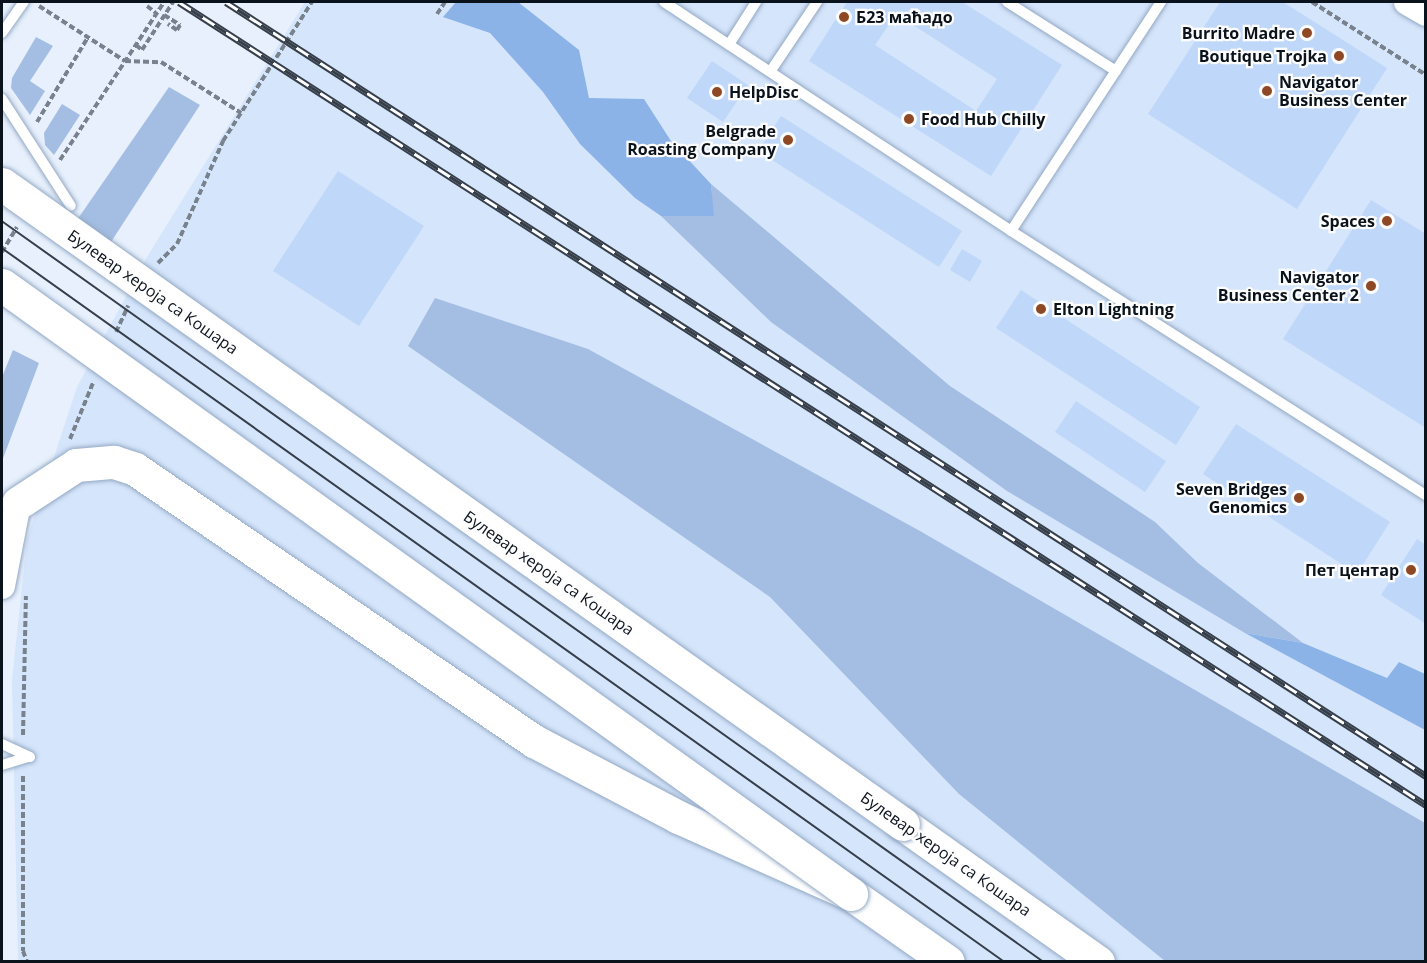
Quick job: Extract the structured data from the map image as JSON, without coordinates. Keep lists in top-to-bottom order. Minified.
{"streets":{"main road":["Булевар хероја са Кошара"]},"places":["Б23 маћадо","Burrito Madre","Boutique Trojka","Navigator Business Center","HelpDisc","Food Hub Chilly","Belgrade Roasting Company","Spaces","Navigator Business Center 2","Elton Lightning","Seven Bridges Genomics","Пет центар"]}
